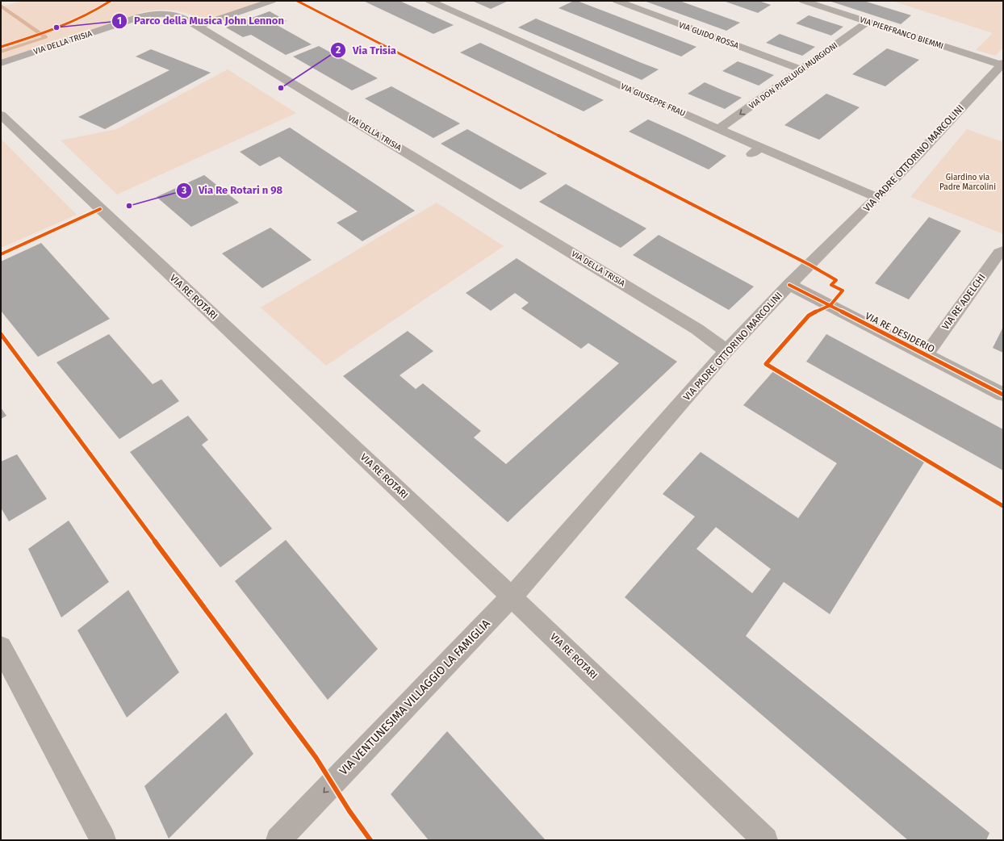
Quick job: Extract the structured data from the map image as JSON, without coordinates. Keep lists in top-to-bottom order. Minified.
{"streets":{"street":["VIA PIERFRANCO BIEMMI","VIA GUIDO ROSSA","VIA DELLA TRISIA","VIA DON PIERLUIGI MURGIONI","VIA GIUSEPPE FRAU","VIA PADRE OTTORINO MARCOLINI","VIA RE ROTARI","VIA RE ADELCHI","VIA RE DESIDERIO","VIA VENTUNESIMA VILLAGGIO LA FAMIGLIA"]},"crossings":[["VIA PIERFRANCO BIEMMI","VIA DON PIERLUIGI MURGIONI"],["VIA PIERFRANCO BIEMMI","VIA PADRE OTTORINO MARCOLINI"],["VIA GUIDO ROSSA","VIA DON PIERLUIGI MURGIONI"],["VIA DELLA TRISIA","VIA PADRE OTTORINO MARCOLINI"],["VIA DON PIERLUIGI MURGIONI","VIA GIUSEPPE FRAU"],["VIA GIUSEPPE FRAU","VIA PADRE OTTORINO MARCOLINI"],["VIA PADRE OTTORINO MARCOLINI","VIA RE ROTARI"],["VIA PADRE OTTORINO MARCOLINI","VIA RE DESIDERIO"],["VIA PADRE OTTORINO MARCOLINI","VIA VENTUNESIMA VILLAGGIO LA FAMIGLIA"],["VIA RE ROTARI","VIA VENTUNESIMA VILLAGGIO LA FAMIGLIA"],["VIA RE ADELCHI","VIA RE DESIDERIO"]],"one_way":["VIA DON PIERLUIGI MURGIONI","VIA VENTUNESIMA VILLAGGIO LA FAMIGLIA"],"parks":["Giardino via Padre Marcolini"],"places":["Parco della Musica John Lennon","Via Trisia","Via Re Rotari n 98"]}
